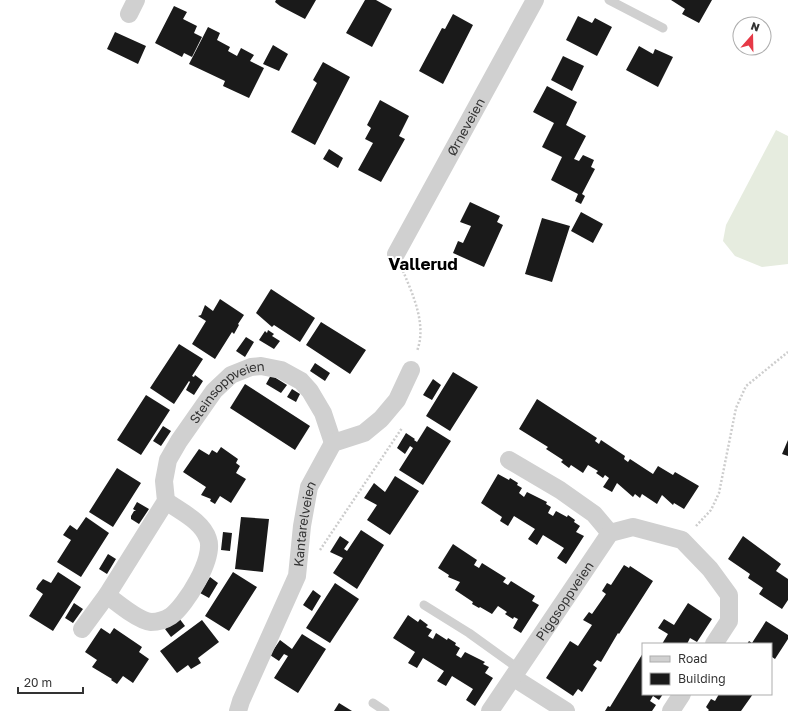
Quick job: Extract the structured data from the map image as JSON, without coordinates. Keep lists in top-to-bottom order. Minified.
{"streets":{"street":["Ørneveien","Steinsoppveien","Kantarelveien","Piggsoppveien"]},"crossings":[["Steinsoppveien","Kantarelveien"]],"districts":["Vallerud"],"legend":["Road","Building"],"scale_bar":"20 m","north":"top"}
